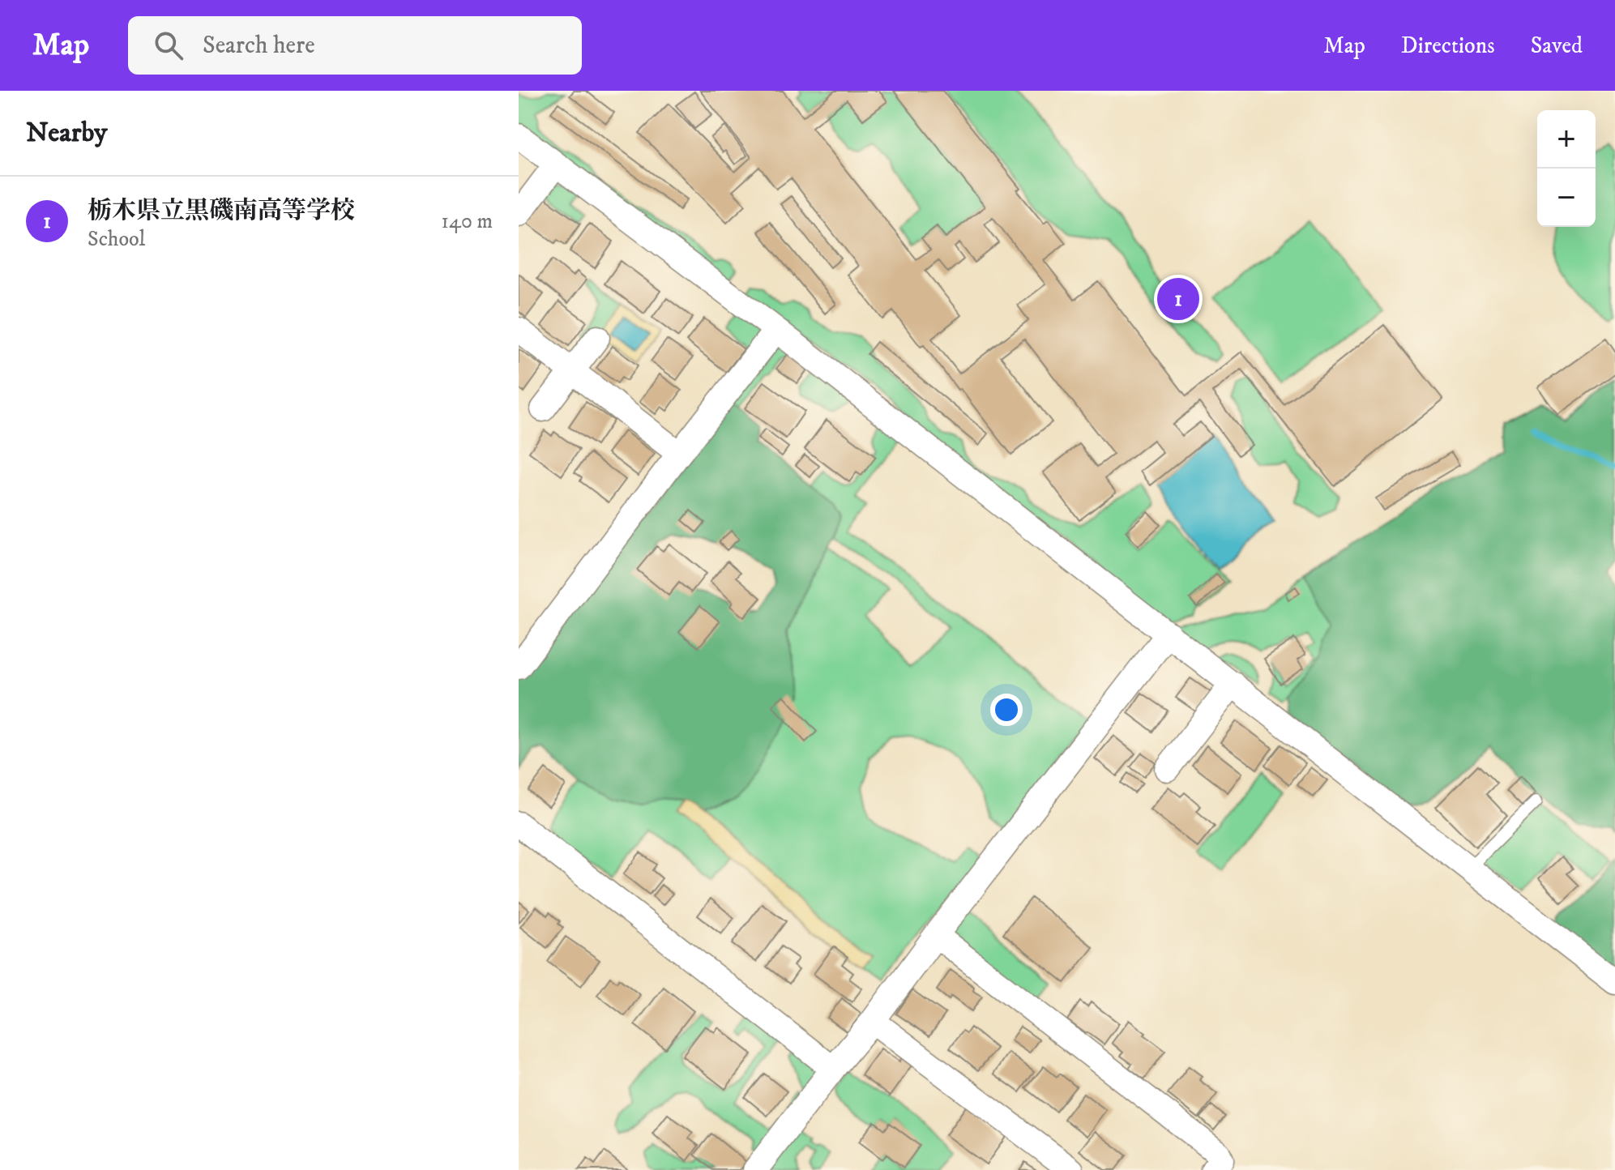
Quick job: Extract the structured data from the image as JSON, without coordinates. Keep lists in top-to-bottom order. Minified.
{"page":{"header":"Map","search":"Search here","nav":["Map","Directions","Saved"],"heading":"Nearby","map_buttons":["+","−"],"list":[{"mark":"1","name":"栃木県立黒磯南高等学校","note":"School","value":"140 m"}],"pins":"1"}}
